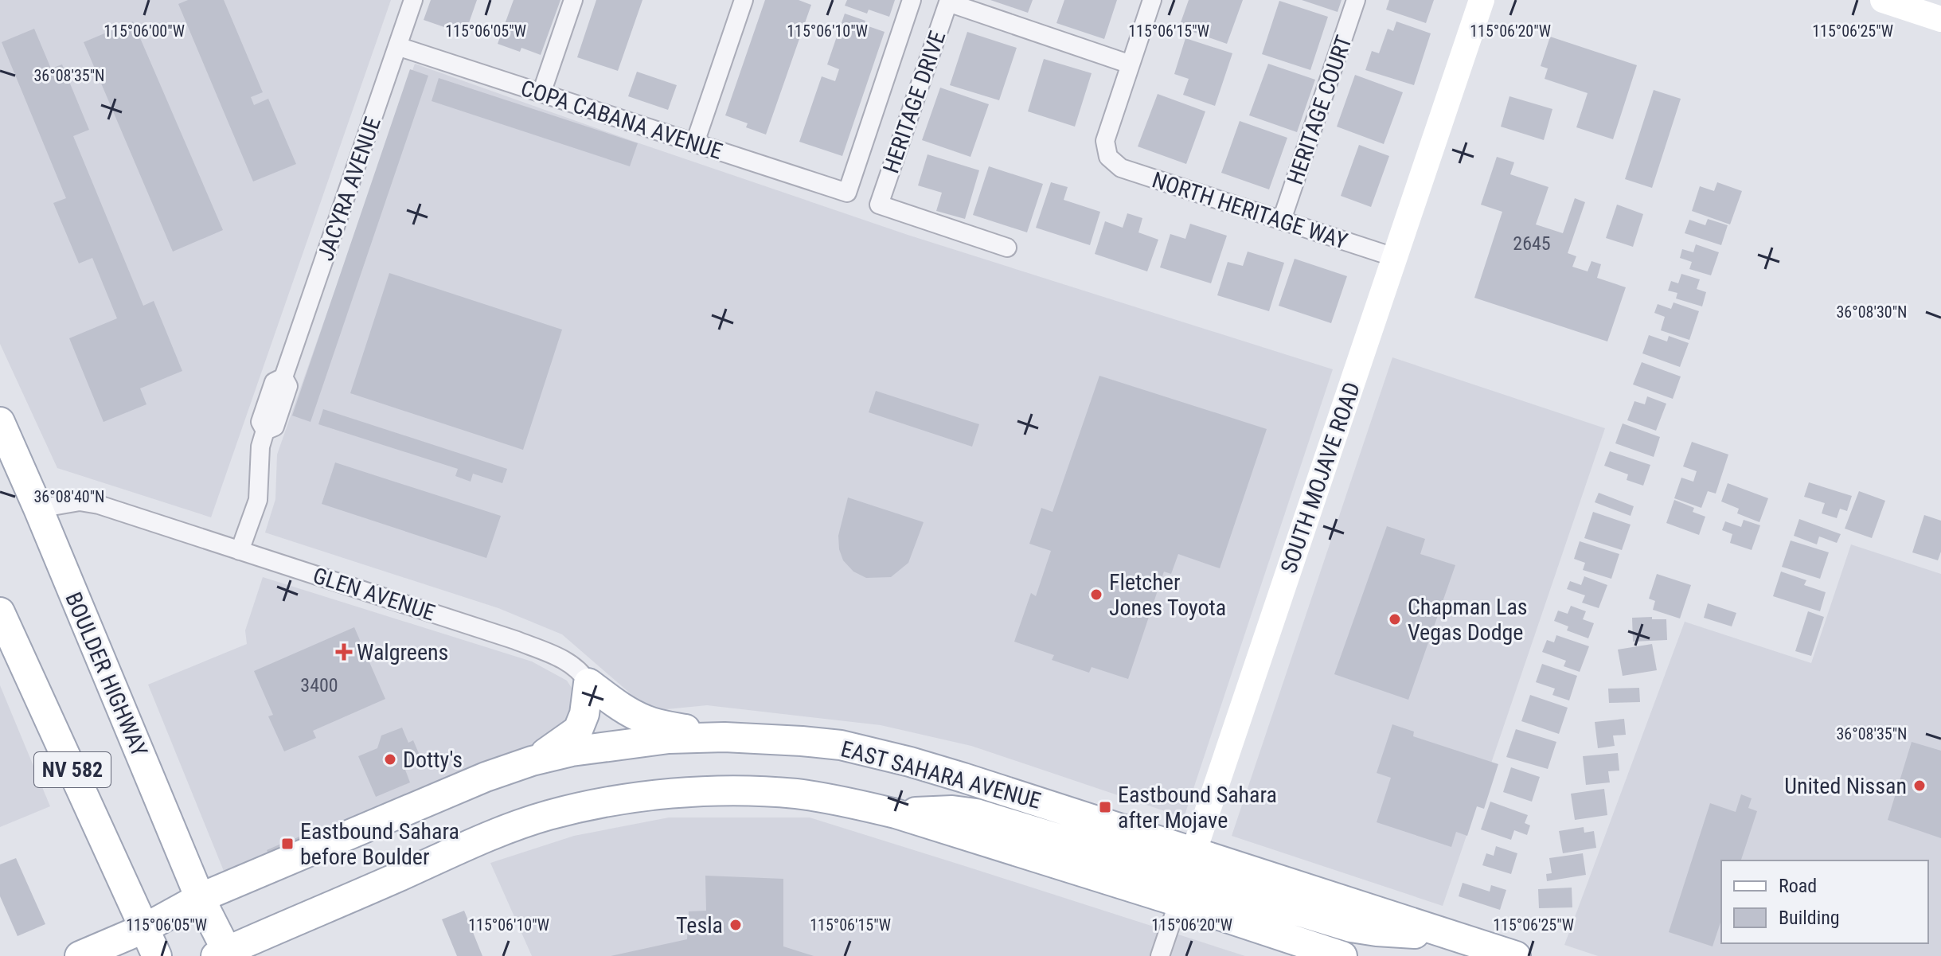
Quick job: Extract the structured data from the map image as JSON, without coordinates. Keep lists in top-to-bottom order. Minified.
{"streets":{"main road":["BOULDER HIGHWAY","NV 582","EAST SAHARA AVENUE"],"street":["HERITAGE DRIVE","HERITAGE COURT","COPA CABANA AVENUE","JACYRA AVENUE","NORTH HERITAGE WAY","SOUTH MOJAVE ROAD","GLEN AVENUE"]},"crossings":[["HERITAGE COURT","NORTH HERITAGE WAY"],["COPA CABANA AVENUE","JACYRA AVENUE"],["JACYRA AVENUE","GLEN AVENUE"],["NORTH HERITAGE WAY","SOUTH MOJAVE ROAD"],["SOUTH MOJAVE ROAD","EAST SAHARA AVENUE"],["GLEN AVENUE","BOULDER HIGHWAY"],["BOULDER HIGHWAY","EAST SAHARA AVENUE"],["NV 582","EAST SAHARA AVENUE"]],"places":{"other":["Fletcher Jones Toyota","Chapman Las Vegas Dodge","Dotty's","United Nissan","Tesla"],"health":["Walgreens"],"transit":["Eastbound Sahara after Mojave","Eastbound Sahara before Boulder"]},"house_numbers":["2645","3400"],"legend":["Road","Building"],"coordinates":["115°06'00\"W","115°06'05\"W","115°06'10\"W","115°06'15\"W","115°06'20\"W","115°06'25\"W","36°08'35\"N","36°08'30\"N","36°08'40\"N"]}
